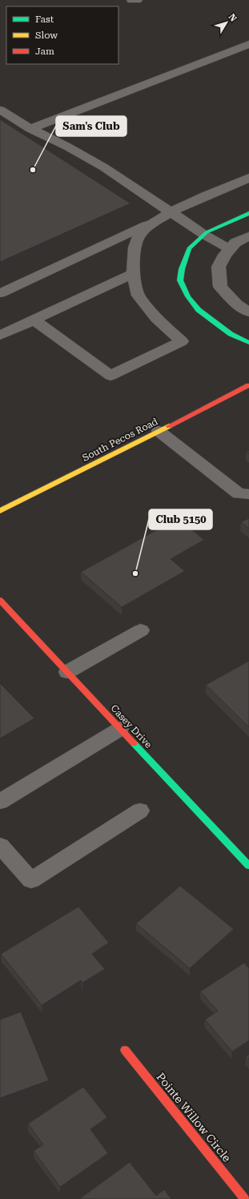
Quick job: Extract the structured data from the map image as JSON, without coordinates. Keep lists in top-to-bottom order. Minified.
{"streets":{"street":["South Pecos Road","Casey Drive","Pointe Willow Circle"]},"places":["Sam's Club","Club 5150"],"legend":["Fast","Slow","Jam"],"north":"top right"}
